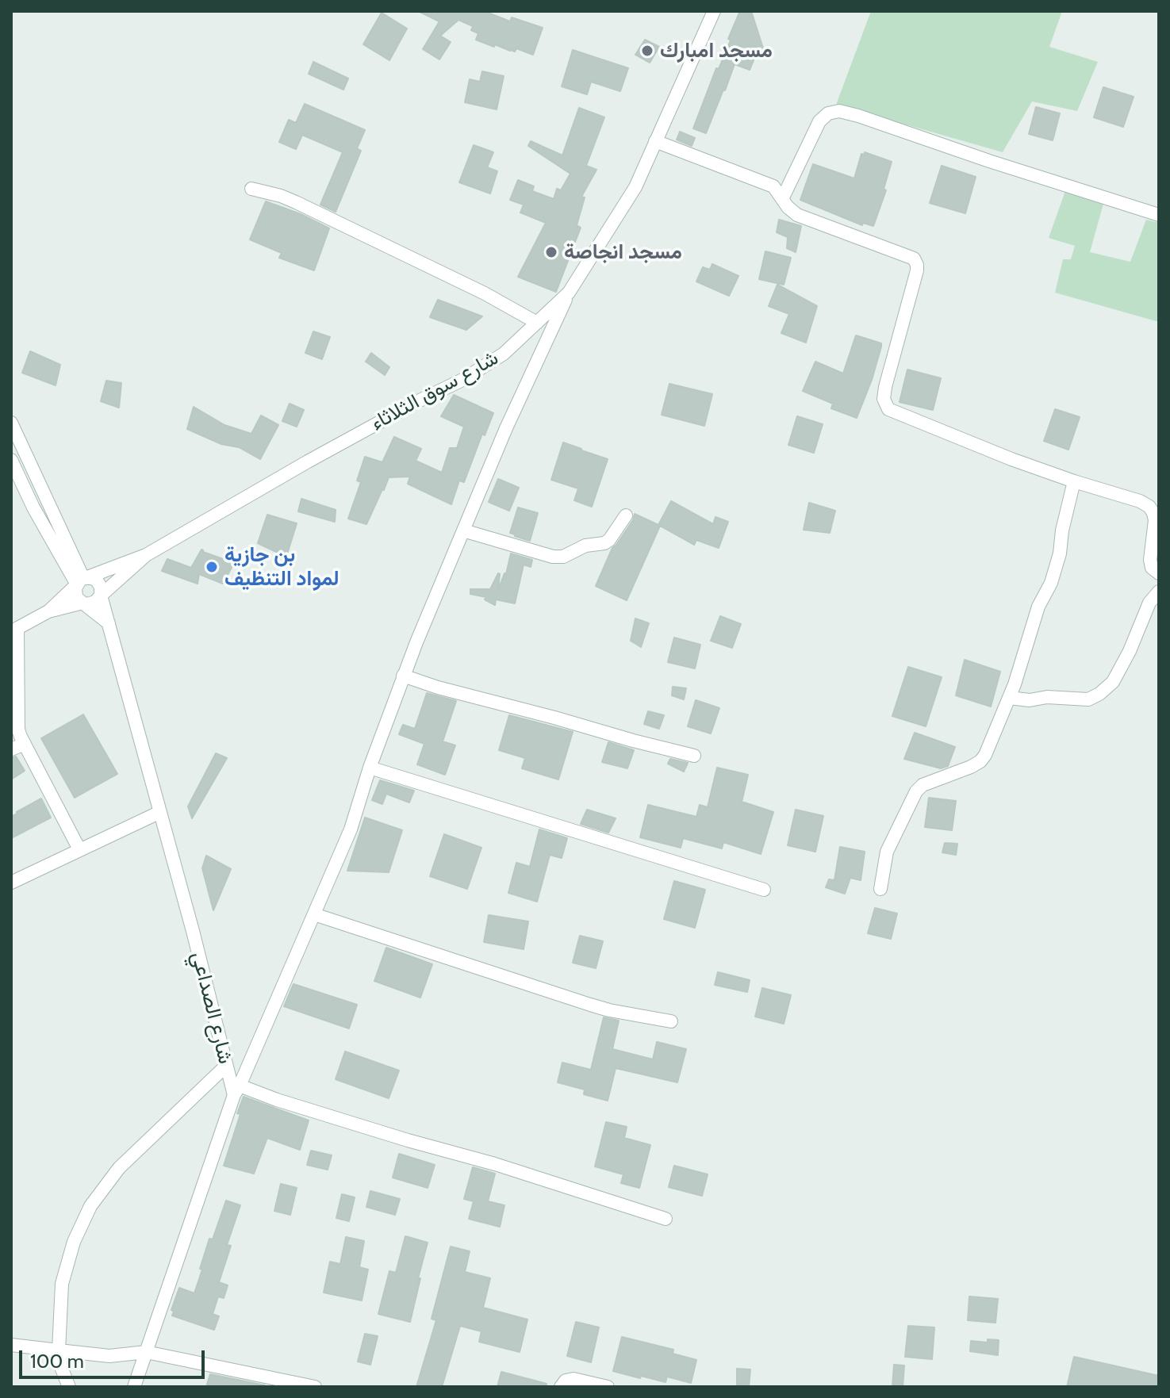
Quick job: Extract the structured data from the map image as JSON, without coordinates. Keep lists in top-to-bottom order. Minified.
{"streets":{"street":["شارع سوق الثلاثاء","شارع الصداعي"]},"places":["مسجد امبارك","مسجد انجاصة","بن جازية لمواد التنظيف"],"scale_bar":"100 m"}
